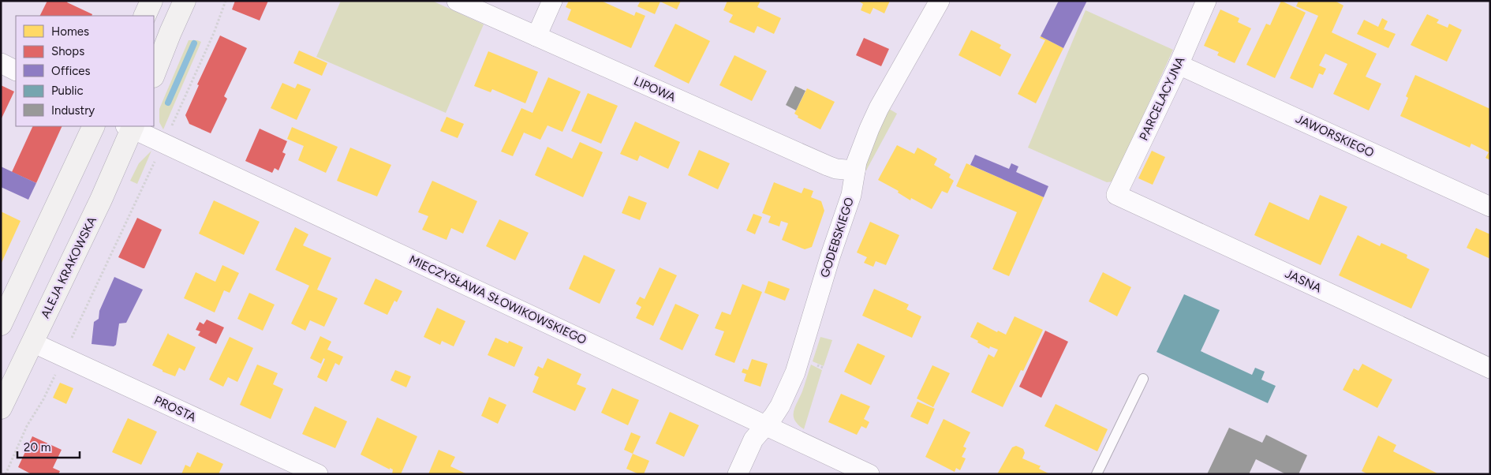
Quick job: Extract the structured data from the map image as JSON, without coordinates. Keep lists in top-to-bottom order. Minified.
{"streets":{"main road":["ALEJA KRAKOWSKA"],"street":["LIPOWA","PARCELACYJNA","JAWORSKIEGO","GODEBSKIEGO","JASNA","MIECZYSŁAWA SŁOWIKOWSKIEGO","PROSTA"]},"crossings":[["LIPOWA","GODEBSKIEGO"],["PARCELACYJNA","JAWORSKIEGO"],["PARCELACYJNA","JASNA"],["GODEBSKIEGO","MIECZYSŁAWA SŁOWIKOWSKIEGO"],["ALEJA KRAKOWSKA","MIECZYSŁAWA SŁOWIKOWSKIEGO"],["ALEJA KRAKOWSKA","PROSTA"]],"legend":["Homes","Shops","Offices","Public","Industry"],"scale_bar":"20 m"}
